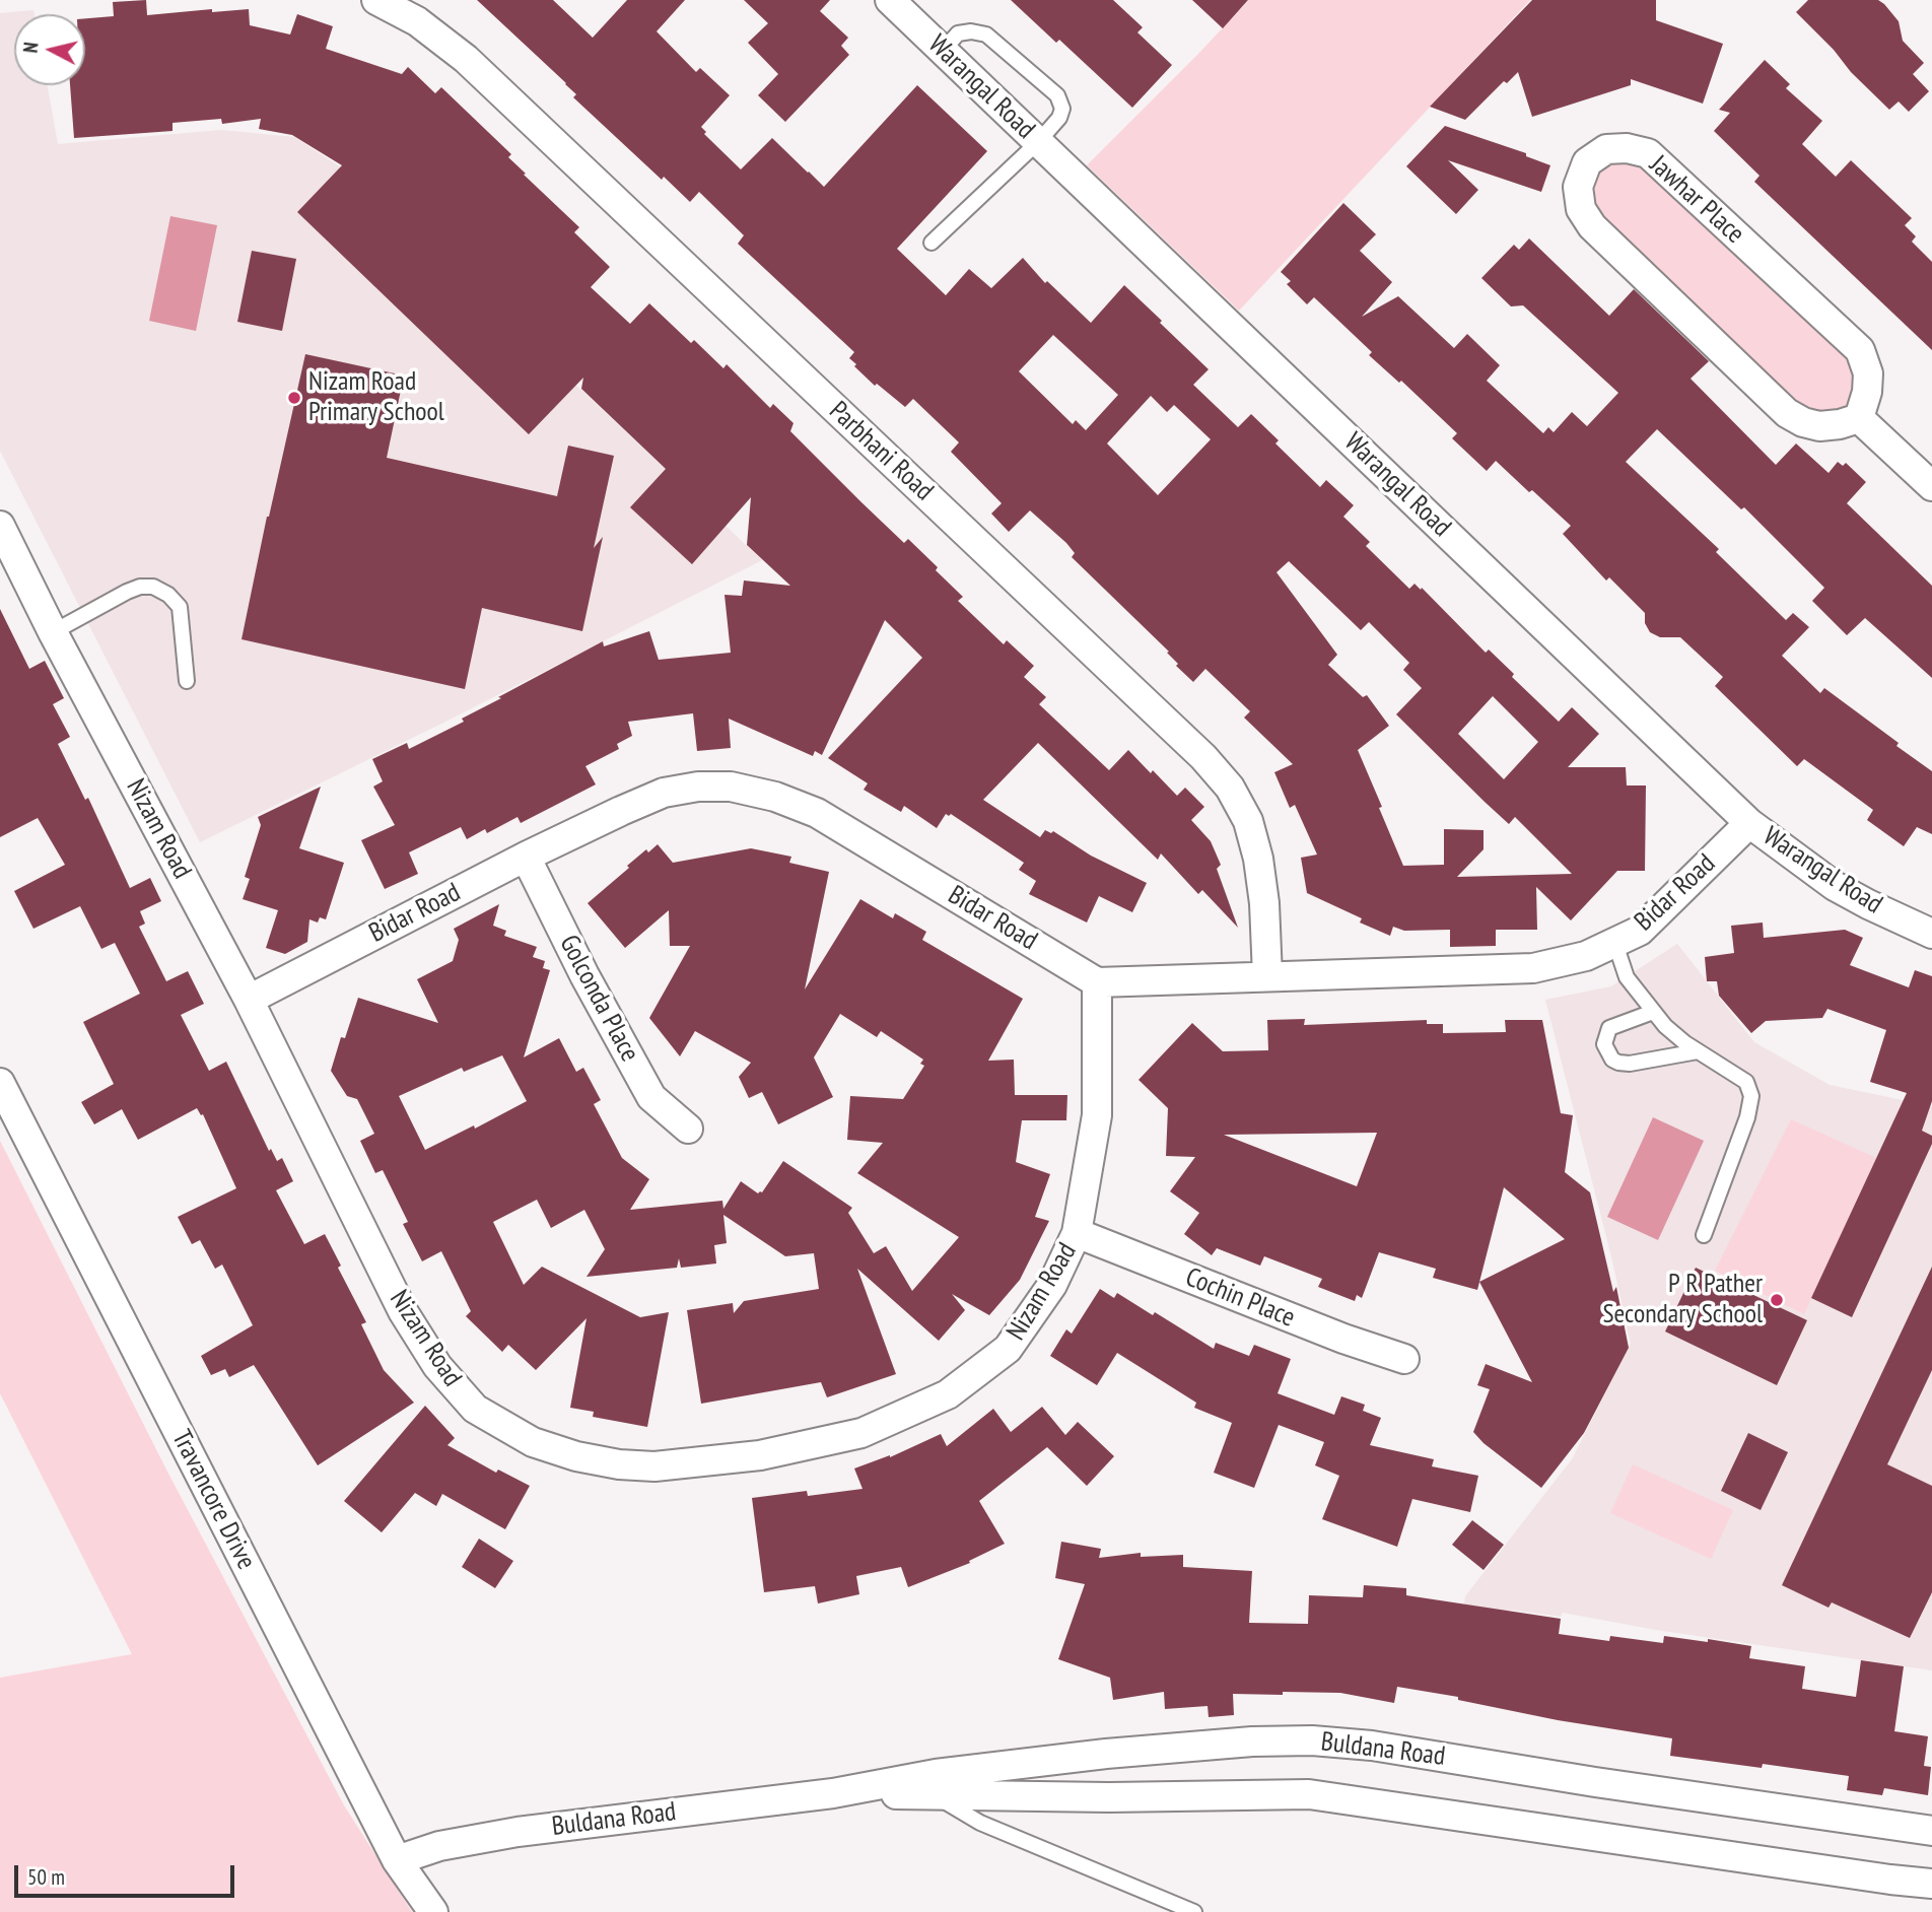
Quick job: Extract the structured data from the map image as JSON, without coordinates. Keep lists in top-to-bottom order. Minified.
{"streets":{"street":["Warangal Road","Jawhar Place","Parbhani Road","Nizam Road","Bidar Road","Golconda Place","Cochin Place","Travancore Drive","Buldana Road"]},"crossings":[["Warangal Road","Bidar Road"],["Parbhani Road","Bidar Road"],["Nizam Road","Bidar Road"],["Nizam Road","Cochin Place"],["Bidar Road","Golconda Place"],["Travancore Drive","Buldana Road"]],"places":["Nizam Road Primary School","P R Pather Secondary School"],"scale_bar":"50 m","north":"left"}
